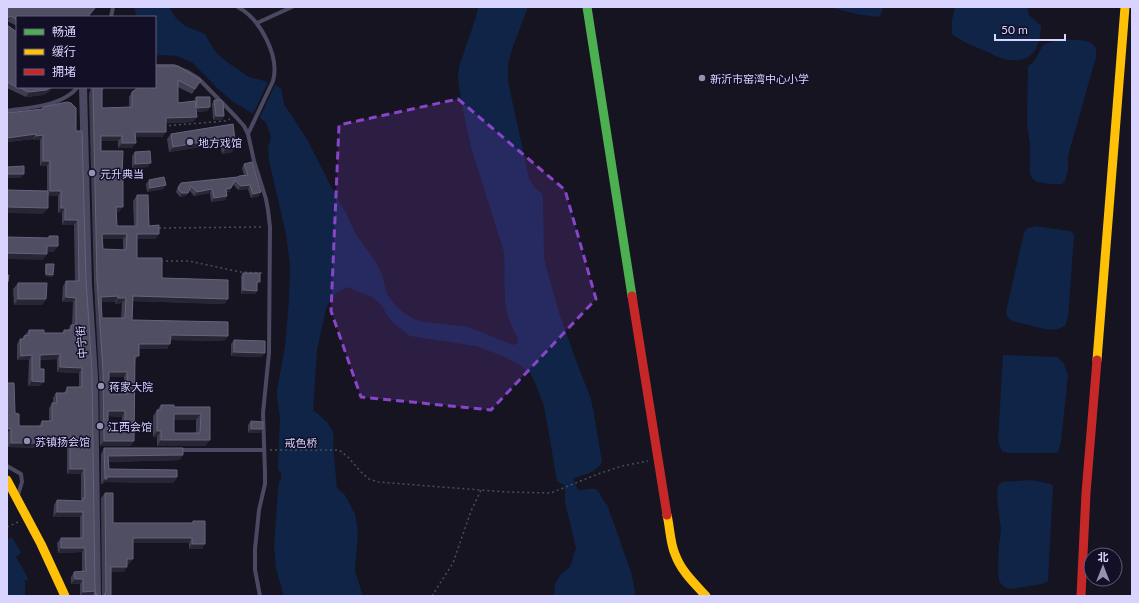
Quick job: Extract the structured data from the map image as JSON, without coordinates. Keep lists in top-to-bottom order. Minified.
{"streets":{"street":["中宁街"],"path":["戒色桥"]},"places":["新沂市窑湾中心小学","地方戏馆","元升典当","蒋家大院","江西会馆","苏镇扬会馆"],"legend":["畅通","缓行","拥堵"],"scale_bar":"50 m","north":"top"}
